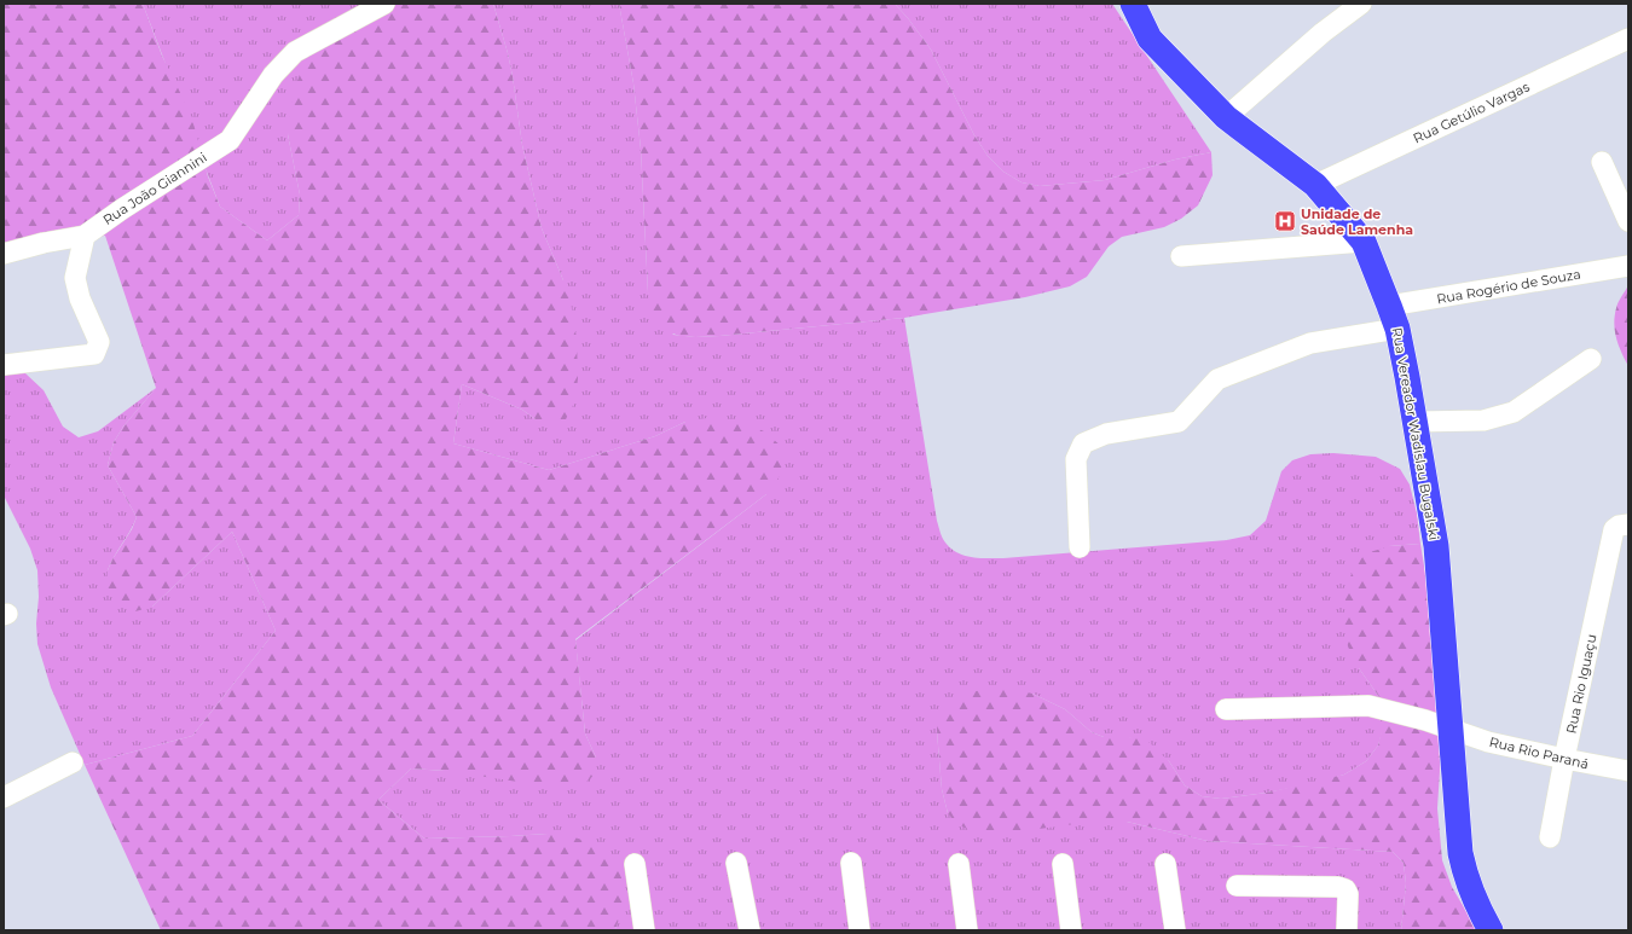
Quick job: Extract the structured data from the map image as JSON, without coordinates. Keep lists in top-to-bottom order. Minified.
{"streets":{"main road":["Rua Vereador Wadislau Bugalski"],"street":["Rua Getúlio Vargas","Rua João Giannini","Rua Rogério de Souza","Rua Rio Iguaçu","Rua Rio Paraná"]},"crossings":[["Rua Getúlio Vargas","Rua Vereador Wadislau Bugalski"],["Rua Rogério de Souza","Rua Vereador Wadislau Bugalski"],["Rua Vereador Wadislau Bugalski","Rua Rio Paraná"],["Rua Rio Iguaçu","Rua Rio Paraná"]],"places":{"hospital":["Unidade de Saúde Lamenha"]}}
